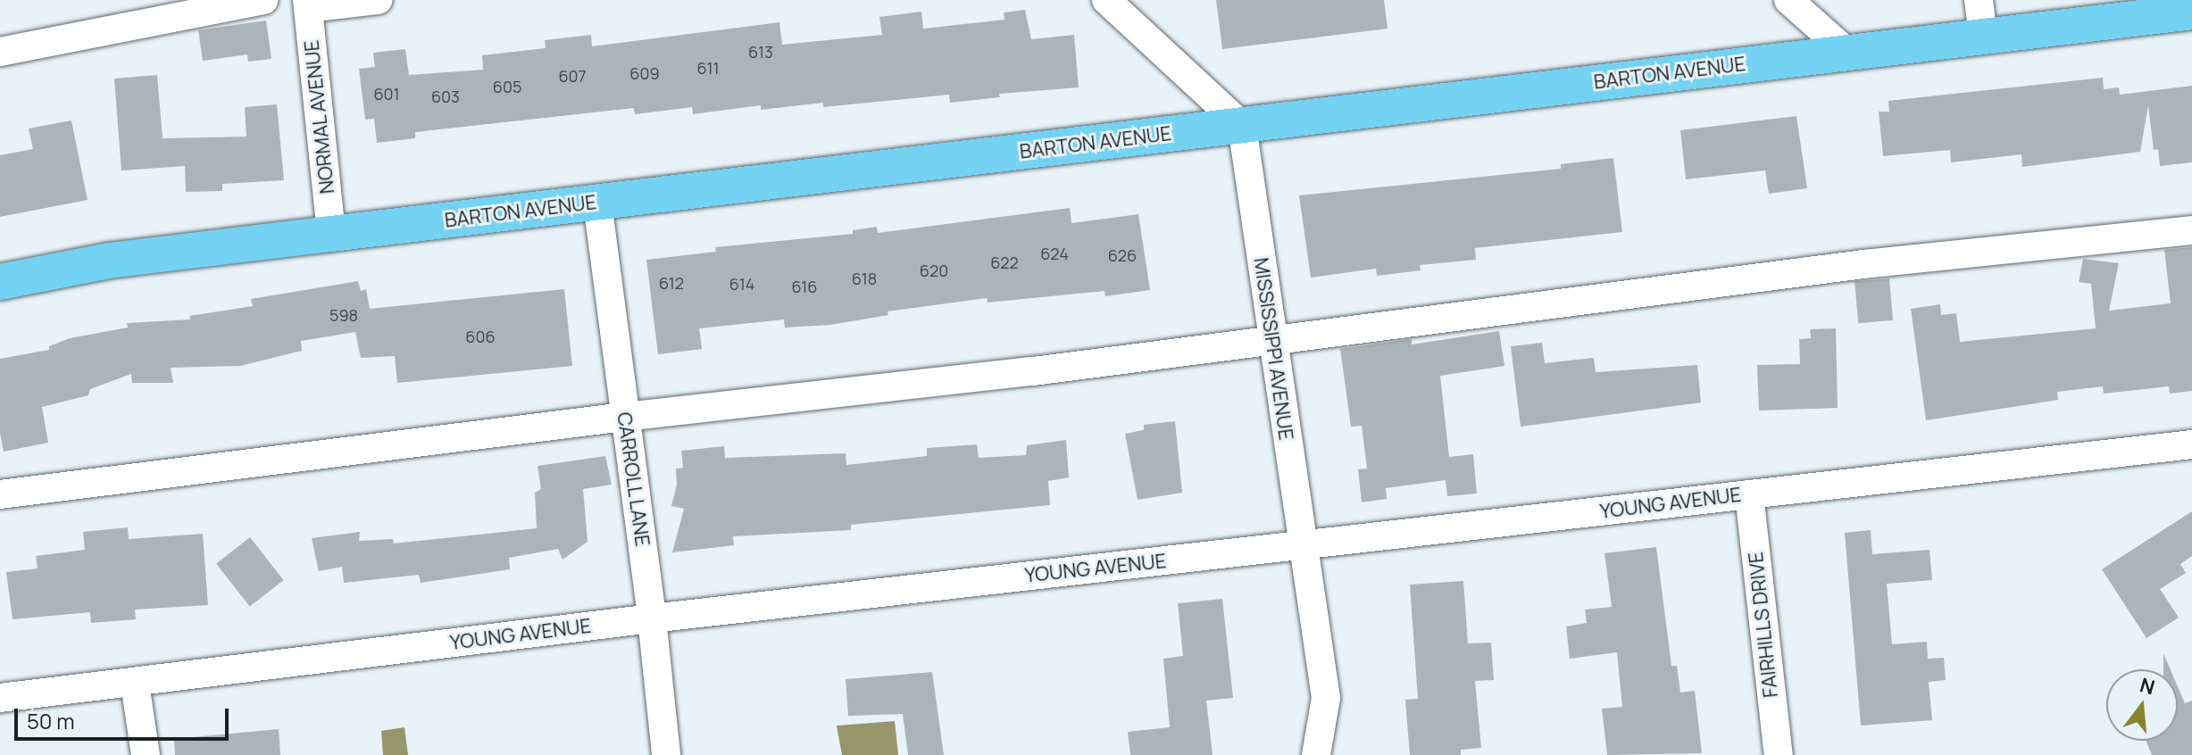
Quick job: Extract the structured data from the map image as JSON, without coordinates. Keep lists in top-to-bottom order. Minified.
{"streets":{"main road":["BARTON AVENUE"],"street":["NORMAL AVENUE","MISSISSIPPI AVENUE","CARROLL LANE","YOUNG AVENUE","FAIRHILLS DRIVE"]},"crossings":[["BARTON AVENUE","NORMAL AVENUE"],["BARTON AVENUE","MISSISSIPPI AVENUE"],["BARTON AVENUE","CARROLL LANE"],["MISSISSIPPI AVENUE","YOUNG AVENUE"],["CARROLL LANE","YOUNG AVENUE"],["YOUNG AVENUE","FAIRHILLS DRIVE"]],"house_numbers":["613","611","609","607","605","601","603","624","626","622","620","618","612","614","616","598","606"],"scale_bar":"50 m","north":"top"}
